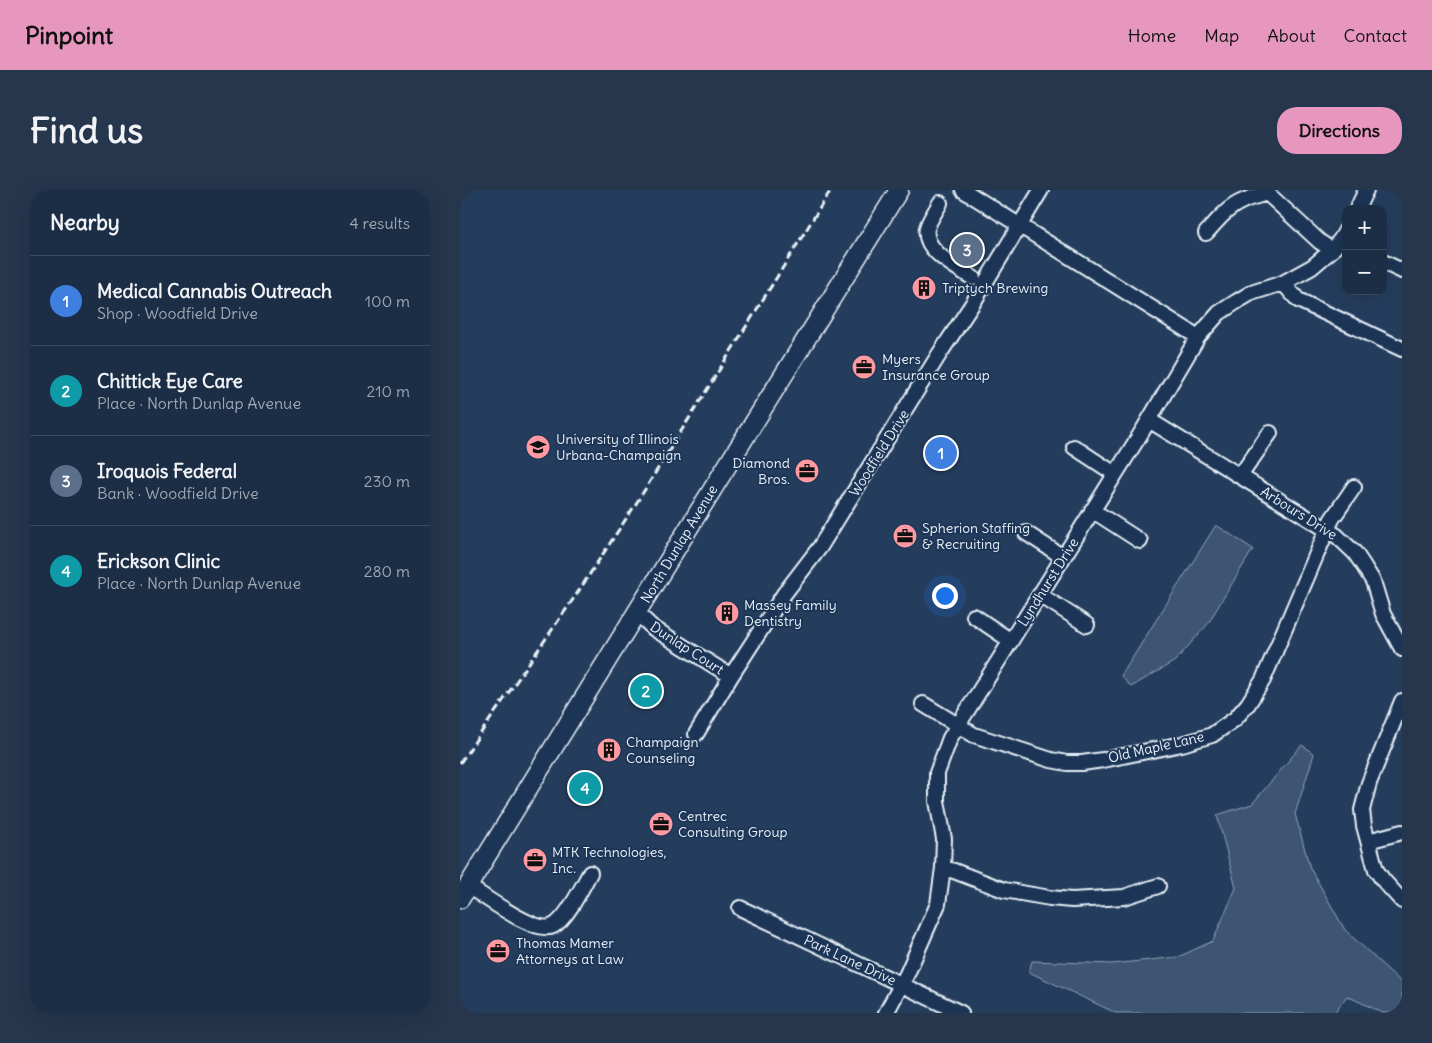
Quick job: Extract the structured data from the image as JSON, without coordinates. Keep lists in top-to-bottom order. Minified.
{"streets":{"main road":["North Dunlap Avenue"],"street":["Woodfield Drive","Arbours Drive","Lyndhurst Drive","Dunlap Court","Old Maple Lane","Park Lane Drive"]},"crossings":[["Woodfield Drive","Dunlap Court"],["Arbours Drive","Lyndhurst Drive"],["Arbours Drive","Old Maple Lane"],["North Dunlap Avenue","Dunlap Court"],["Lyndhurst Drive","Old Maple Lane"],["Lyndhurst Drive","Park Lane Drive"]],"places":{"building":["Triptych Brewing","Massey Family Dentistry","Champaign Counseling"],"office":["Myers Insurance Group","Diamond Bros.","Spherion Staffing & Recruiting","Centrec Consulting Group","MTK Technologies, Inc.","Thomas Mamer Attorneys at Law"],"school or university":["University of Illinois Urbana-Champaign"]},"page":{"header":"Pinpoint","nav":["Home","Map","About","Contact"],"buttons":"Directions","title":"Find us","heading":["Nearby","4 results"],"map_buttons":["+","−"],"pins":["3","1","2","4"],"list":[{"mark":"1","name":"Medical Cannabis Outreach","note":"Shop · Woodfield Drive","value":"100 m"},{"mark":"2","name":"Chittick Eye Care","note":"Place · North Dunlap Avenue","value":"210 m"},{"mark":"3","name":"Iroquois Federal","note":"Bank · Woodfield Drive","value":"230 m"},{"mark":"4","name":"Erickson Clinic","note":"Place · North Dunlap Avenue","value":"280 m"}]}}
